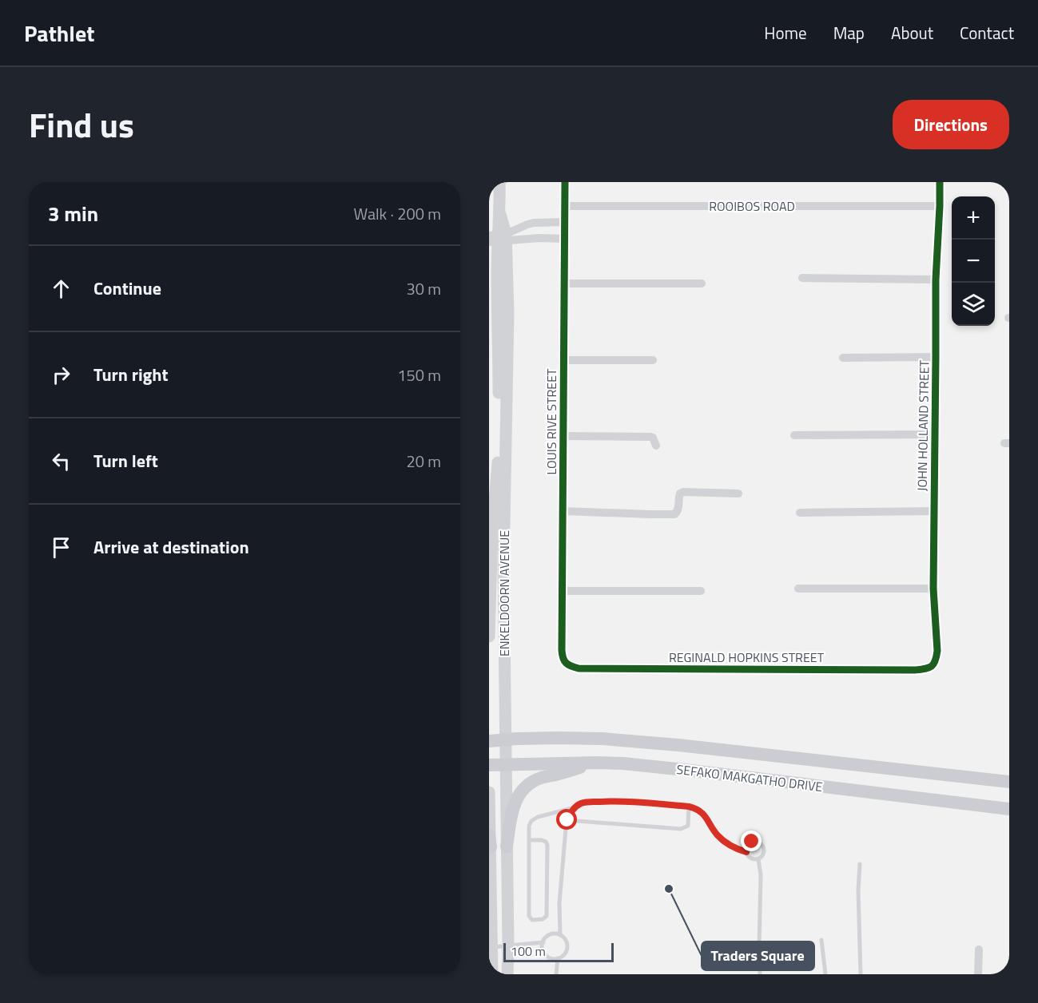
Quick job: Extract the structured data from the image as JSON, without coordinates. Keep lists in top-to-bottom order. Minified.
{"streets":{"main road":["SEFAKO MAKGATHO DRIVE"],"street":["ROOIBOS ROAD","LOUIS RIVE STREET","JOHN HOLLAND STREET","ENKELDOORN AVENUE","REGINALD HOPKINS STREET"]},"crossings":[["ROOIBOS ROAD","LOUIS RIVE STREET"],["ROOIBOS ROAD","JOHN HOLLAND STREET"],["LOUIS RIVE STREET","REGINALD HOPKINS STREET"],["JOHN HOLLAND STREET","REGINALD HOPKINS STREET"],["ENKELDOORN AVENUE","SEFAKO MAKGATHO DRIVE"]],"places":["Traders Square"],"scale_bar":"100 m","page":{"header":"Pathlet","nav":["Home","Map","About","Contact"],"title":"Find us","buttons":"Directions","heading":["3 min","Walk · 200 m"],"map_buttons":["+","−"],"list":[["Continue","30 m"],["Turn right","150 m"],["Turn left","20 m"],"Arrive at destination"],"scale":"100 m"}}
